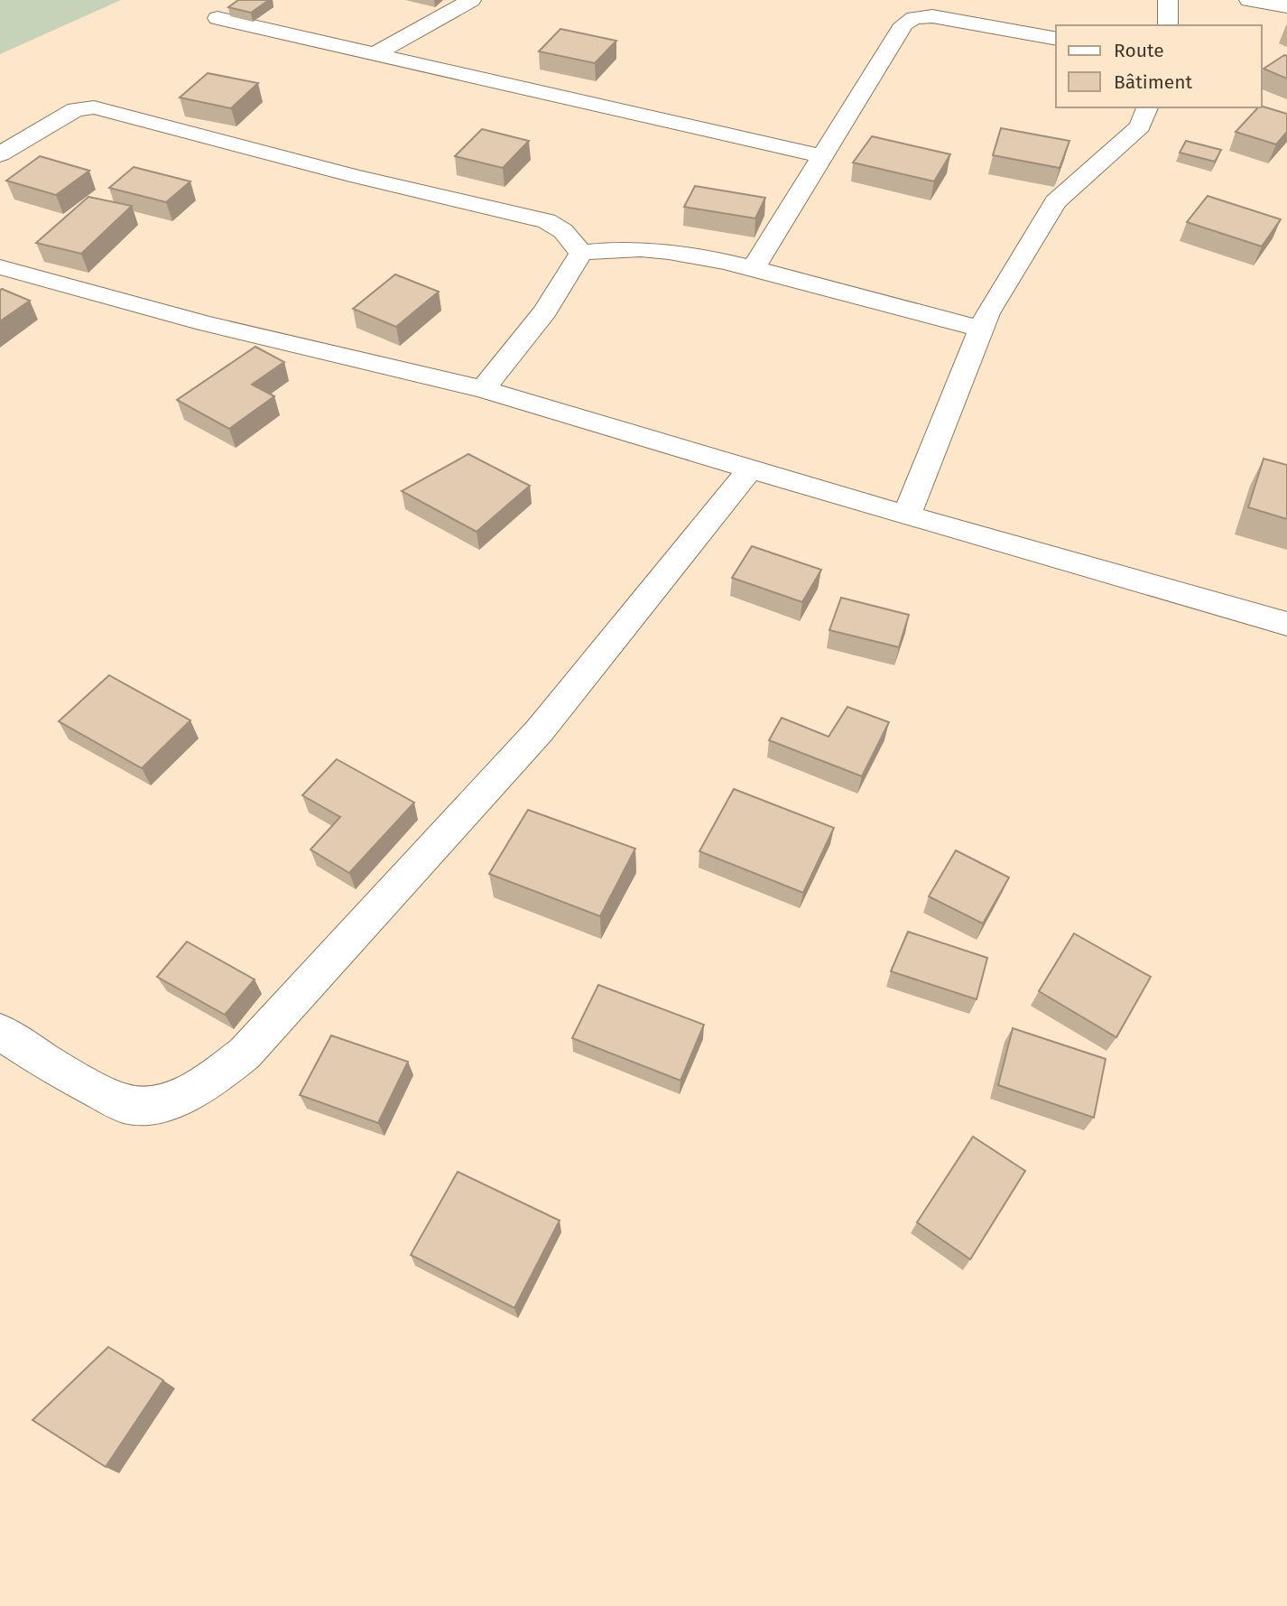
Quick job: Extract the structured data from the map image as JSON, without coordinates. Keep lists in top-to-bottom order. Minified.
{"legend":["Route","Bâtiment"]}
